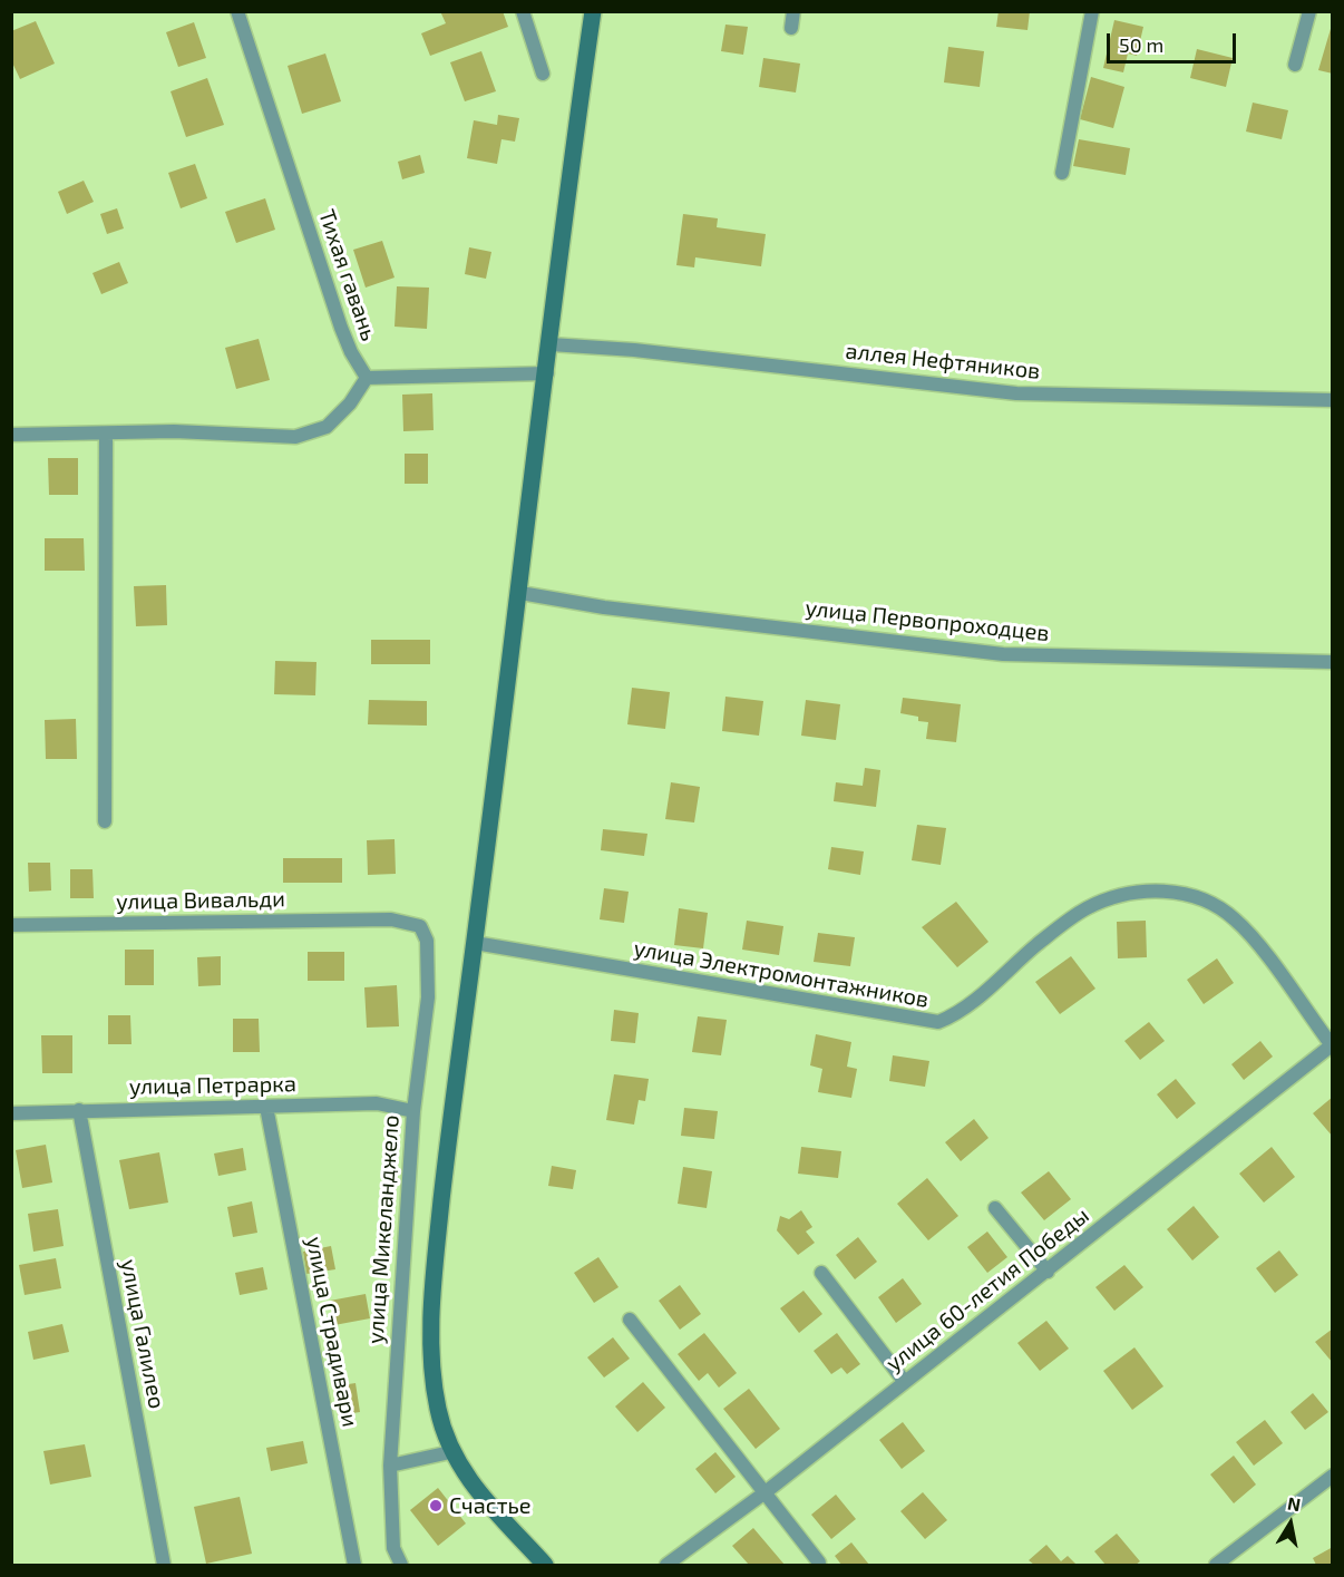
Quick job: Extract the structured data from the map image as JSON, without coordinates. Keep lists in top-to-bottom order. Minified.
{"streets":{"street":["Тихая гавань","аллея Нефтяников","улица Первопроходцев","улица Вивальди","улица Электромонтажников","улица Петрарка","улица Микеланджело","улица 60-летия Победы","улица Страдивари","улица Галилео"]},"crossings":[["улица Вивальди","улица Микеланджело"],["улица Электромонтажников","улица 60-летия Победы"],["улица Петрарка","улица Микеланджело"],["улица Петрарка","улица Страдивари"],["улица Петрарка","улица Галилео"]],"places":["Счастье"],"scale_bar":"50 m","north":"top"}
